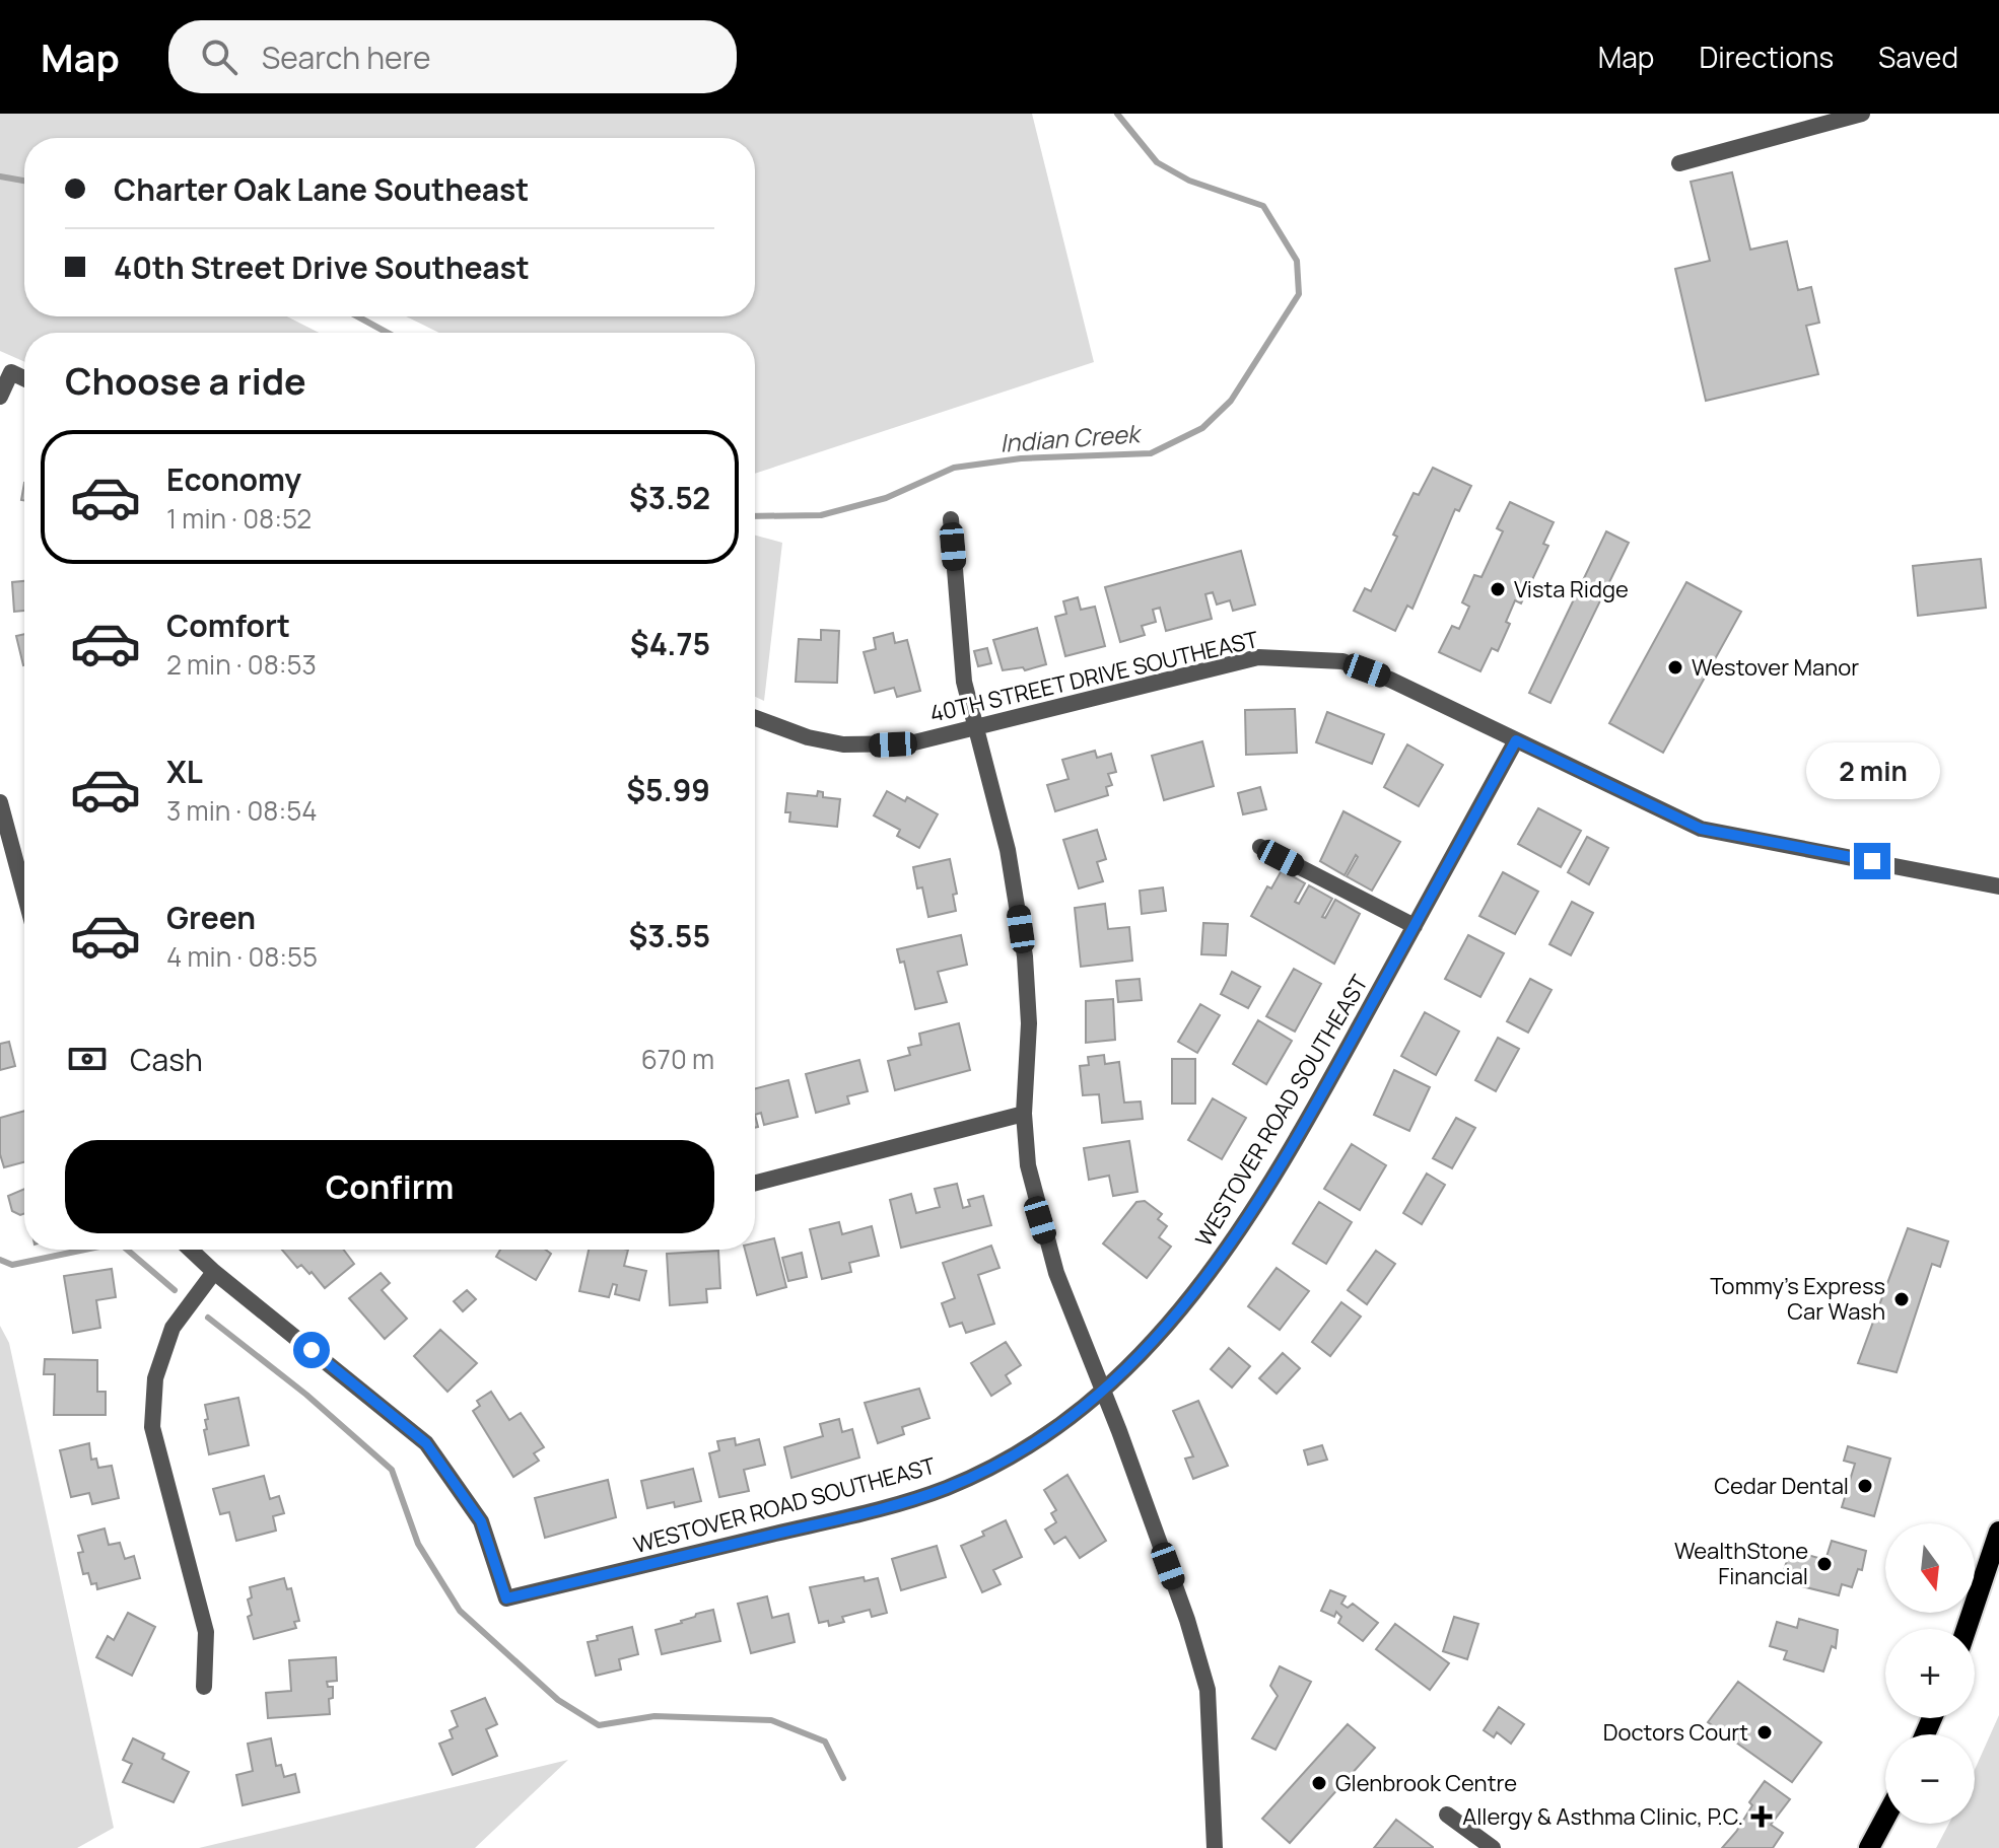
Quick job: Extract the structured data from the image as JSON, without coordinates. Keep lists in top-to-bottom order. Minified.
{"streets":{"street":["40TH STREET DRIVE SOUTHEAST","WESTOVER ROAD SOUTHEAST"]},"crossings":[["40TH STREET DRIVE SOUTHEAST","WESTOVER ROAD SOUTHEAST"]],"water":["Indian Creek"],"places":{"other":["Vista Ridge","Westover Manor","Tommy's Express Car Wash","Cedar Dental","WealthStone Financial","Doctors Court","Glenbrook Centre"],"health":["Allergy & Asthma Clinic, P.C."]},"north":"bottom","page":{"header":"Map","search":"Search here","nav":["Map","Directions","Saved"],"banner":["Charter Oak Lane Southeast","40th Street Drive Southeast"],"heading":"Choose a ride","list":[{"name":"Economy","note":"1 min · 08:52","value":"$3.52"},{"name":"Comfort","note":"2 min · 08:53","value":"$4.75"},{"name":"XL","note":"3 min · 08:54","value":"$5.99"},{"name":"Green","note":"4 min · 08:55","value":"$3.55"}],"bubble":"2 min","pay":["Cash","670 m"],"buttons":"Confirm","map_buttons":["+","−"]}}
